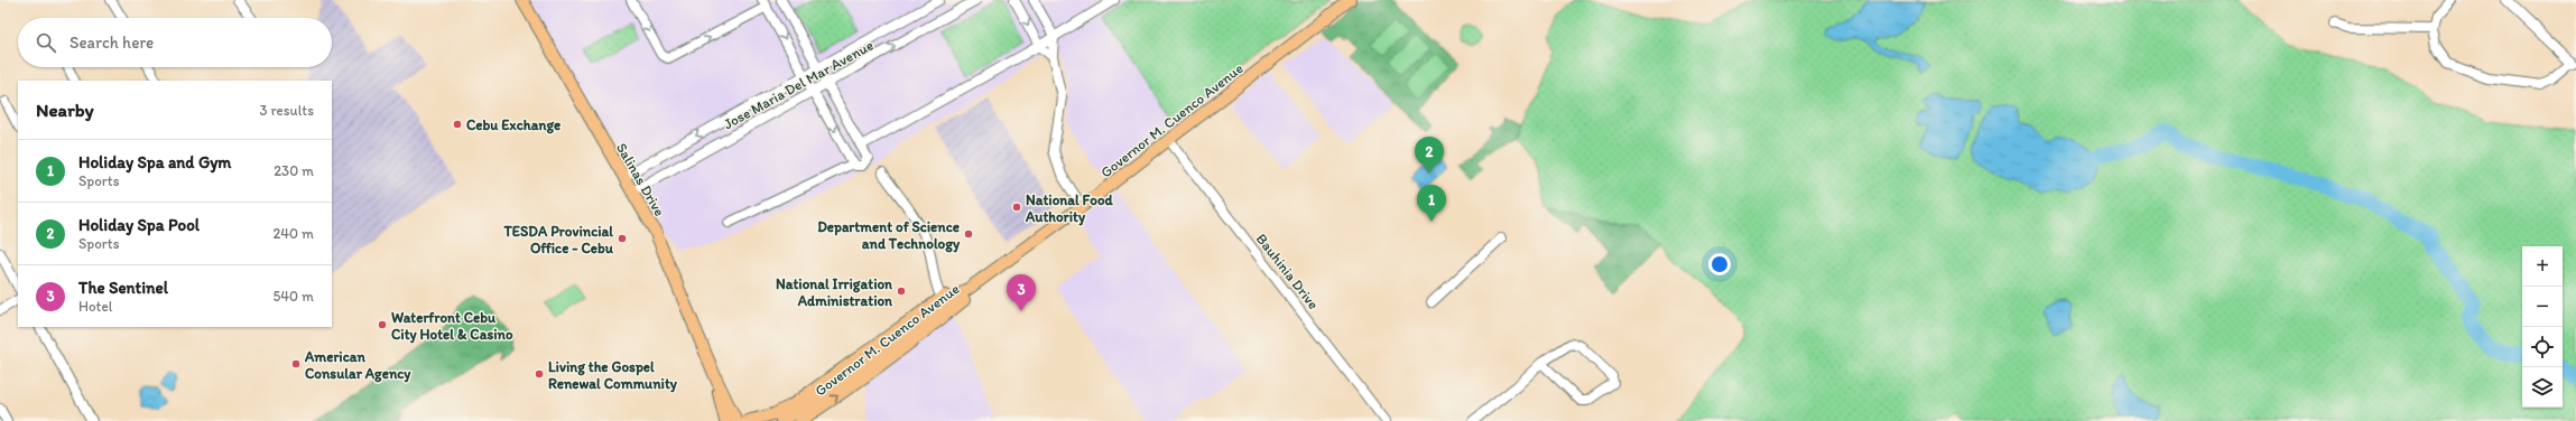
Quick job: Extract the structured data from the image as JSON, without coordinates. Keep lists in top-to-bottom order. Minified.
{"streets":{"main road":["Governor M. Cuenco Avenue","Salinas Drive"],"street":["Jose Maria Del Mar Avenue","Bauhinia Drive"]},"crossings":[["Jose Maria Del Mar Avenue","Salinas Drive"],["Governor M. Cuenco Avenue","Bauhinia Drive"]],"places":["Cebu Exchange","National Food Authority","Department of Science and Technology","TESDA Provincial Office - Cebu","National Irrigation Administration","Waterfront Cebu City Hotel & Casino","American Consular Agency","Living the Gospel Renewal Community"],"page":{"search":"Search here","heading":["Nearby","3 results"],"pins":["2","1","3"],"list":[{"mark":"1","name":"Holiday Spa and Gym","note":"Sports","value":"230 m"},{"mark":"2","name":"Holiday Spa Pool","note":"Sports","value":"240 m"},{"mark":"3","name":"The Sentinel","note":"Hotel","value":"540 m"}],"map_buttons":["+","−"]}}
